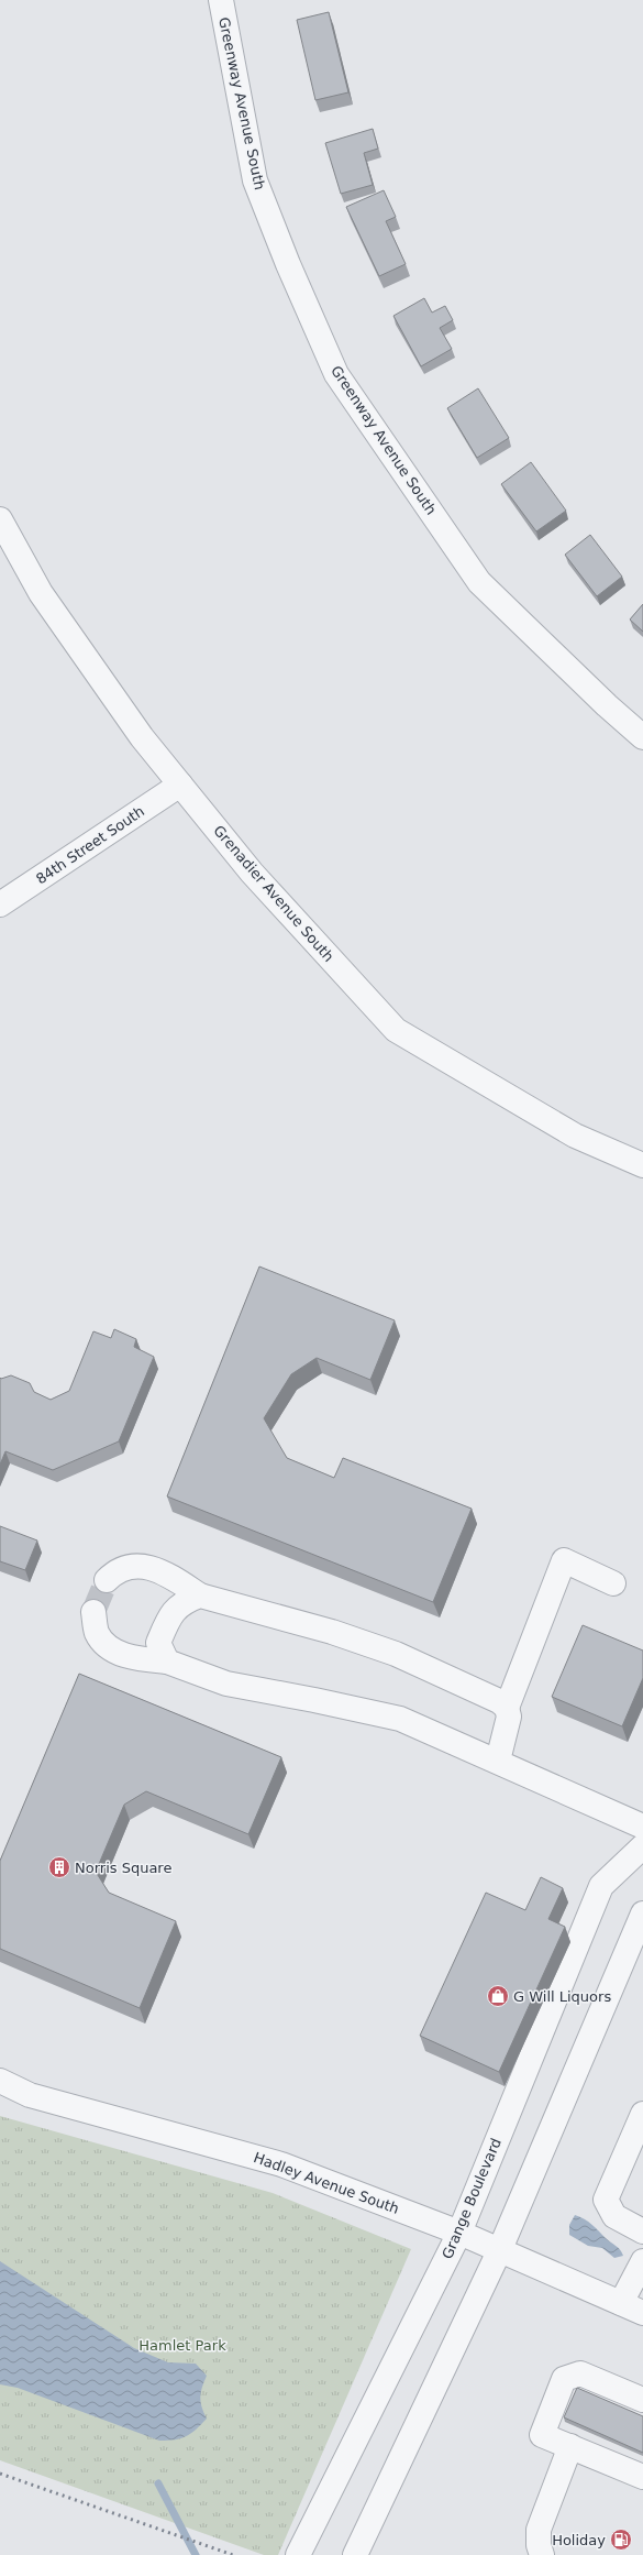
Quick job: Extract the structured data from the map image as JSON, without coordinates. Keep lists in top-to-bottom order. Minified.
{"streets":{"street":["Greenway Avenue South","84th Street South","Grenadier Avenue South","Hadley Avenue South","Grange Boulevard"]},"crossings":[["84th Street South","Grenadier Avenue South"],["Hadley Avenue South","Grange Boulevard"]],"parks":["Hamlet Park"],"places":{"building":["Norris Square"],"shop":["G Will Liquors"],"fuel station":["Holiday"]}}
